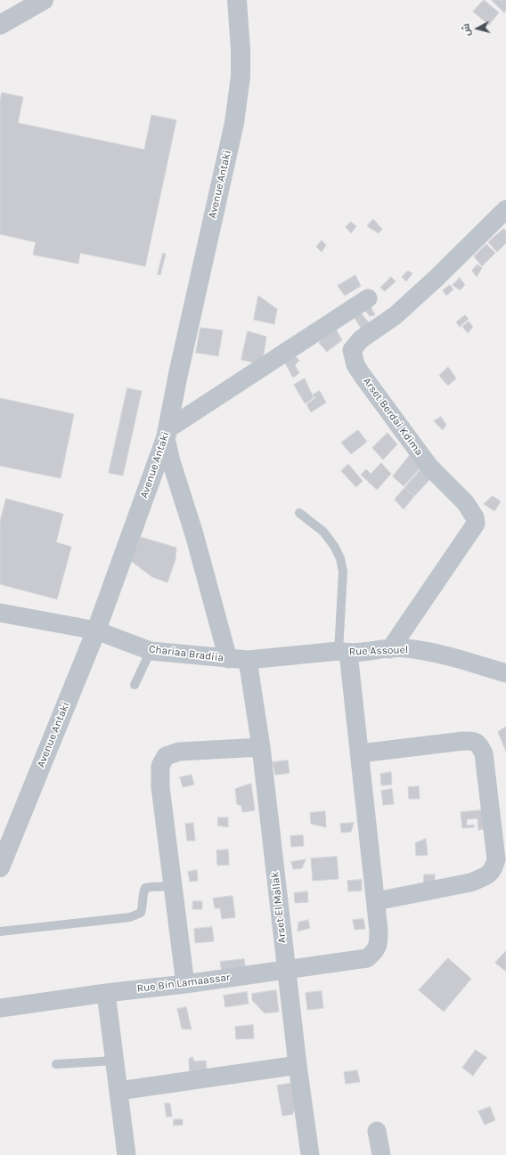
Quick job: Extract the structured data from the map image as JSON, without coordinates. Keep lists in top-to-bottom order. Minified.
{"streets":{"street":["Avenue Antaki","Arset Berdai Kdima","Rue Assouel","Chariaa Bradiia","Arset El Mallak","Rue Bin Lamaassar"]},"crossings":[["Avenue Antaki","Chariaa Bradiia"],["Arset Berdai Kdima","Rue Assouel"],["Rue Assouel","Chariaa Bradiia"],["Rue Assouel","Arset El Mallak"],["Chariaa Bradiia","Arset El Mallak"],["Arset El Mallak","Rue Bin Lamaassar"]],"north":"left"}
